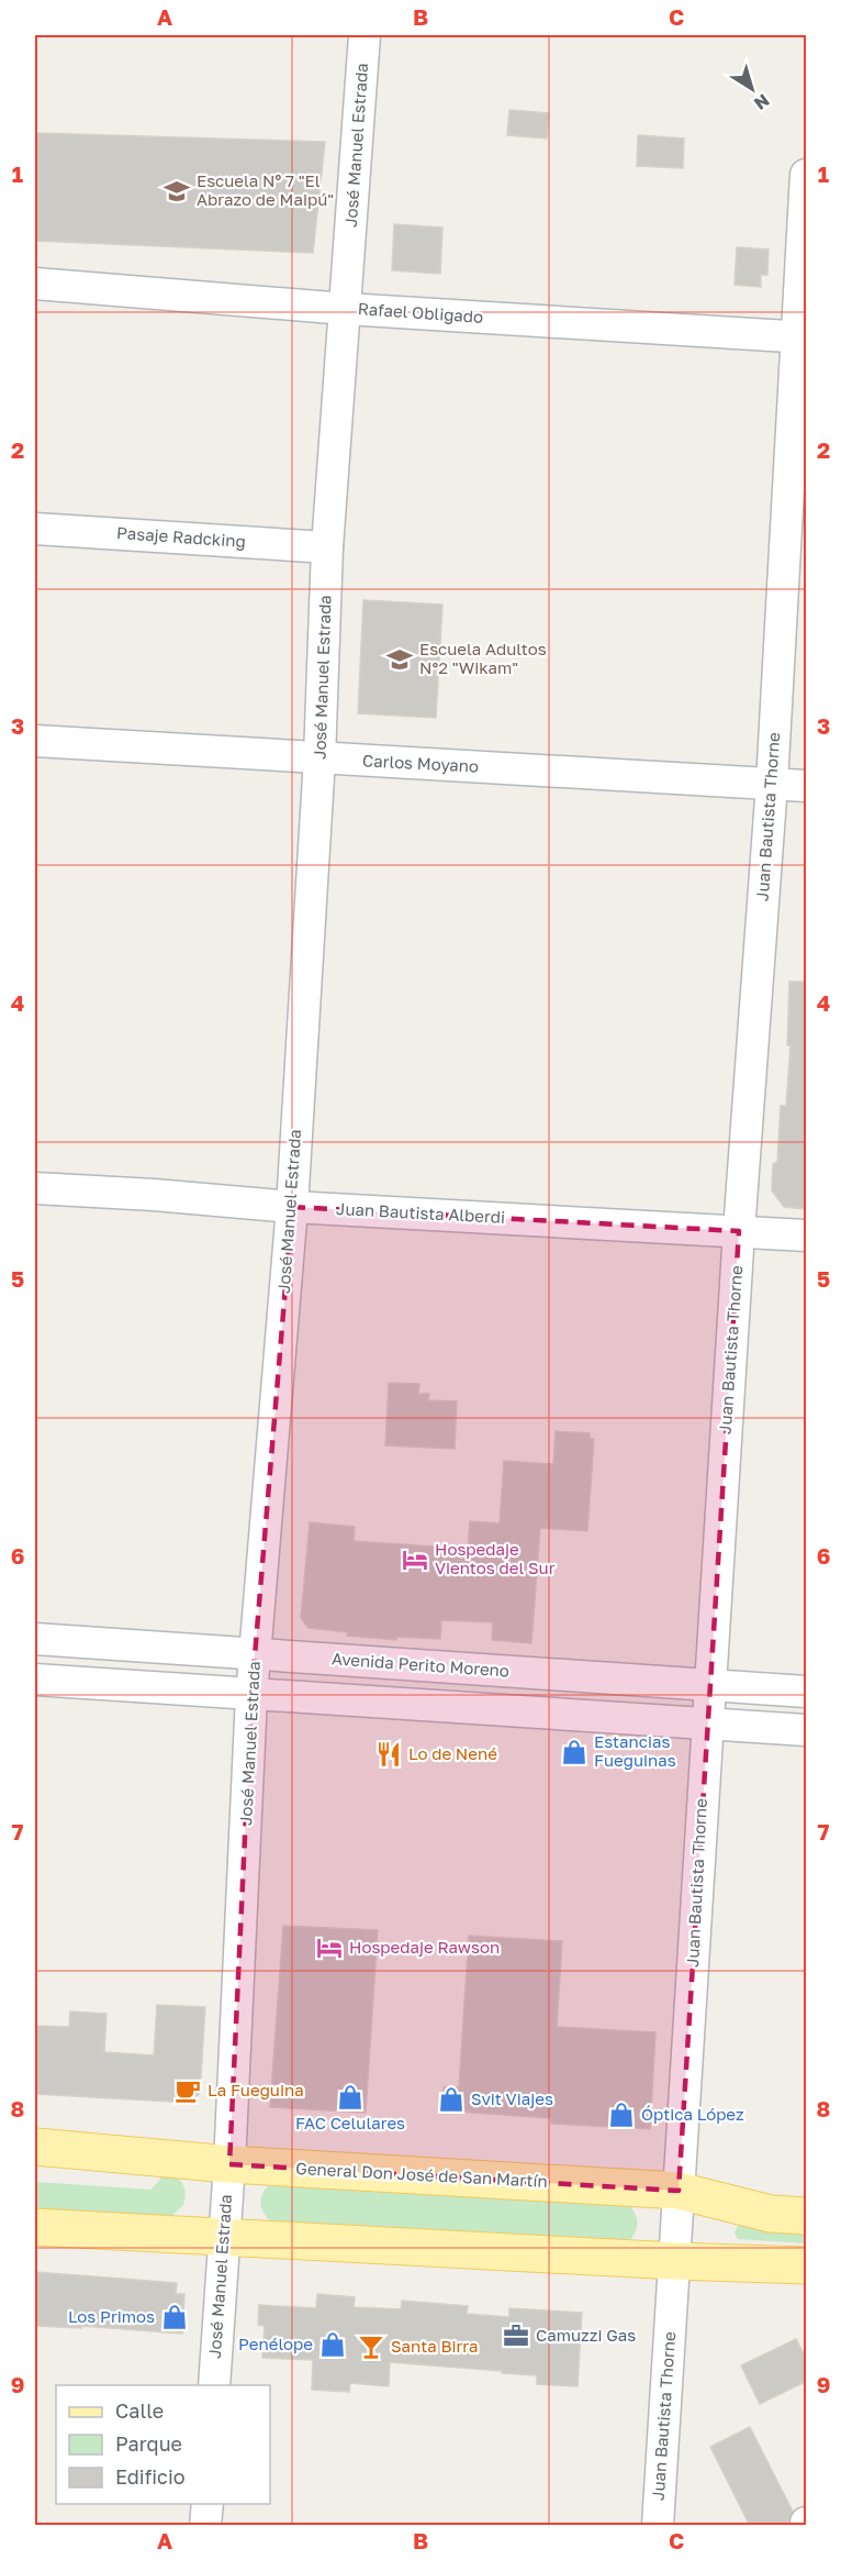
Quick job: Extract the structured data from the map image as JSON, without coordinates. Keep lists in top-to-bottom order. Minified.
{"streets":{"main road":["General Don José de San Martín"],"street":["José Manuel Estrada","Rafael Obligado","Pasaje Radcking","Carlos Moyano","Juan Bautista Thorne","Juan Bautista Alberdi","Avenida Perito Moreno"]},"crossings":[["José Manuel Estrada","Rafael Obligado"],["José Manuel Estrada","Pasaje Radcking"],["José Manuel Estrada","Carlos Moyano"],["José Manuel Estrada","Juan Bautista Alberdi"],["José Manuel Estrada","Avenida Perito Moreno"],["José Manuel Estrada","General Don José de San Martín"],["Rafael Obligado","Juan Bautista Thorne"],["Carlos Moyano","Juan Bautista Thorne"],["Juan Bautista Thorne","Juan Bautista Alberdi"],["Juan Bautista Thorne","Avenida Perito Moreno"],["Juan Bautista Thorne","General Don José de San Martín"]],"places":{"school or university":["Escuela Nº 7 \"El Abrazo de Maipú\"","Escuela Adultos N°2 \"Wikam\""],"hotel":["Hospedaje Vientos del Sur","Hospedaje Rawson"],"shop":["Estancias Fueguinas","FAC Celulares","Svit Viajes","Óptica López","Los Primos","Penélope"],"restaurant":["Lo de Nené"],"cafe":["La Fueguina"],"office":["Camuzzi Gas"],"bar":["Santa Birra"]},"legend":["Calle","Parque","Edificio"],"north":"bottom right","grid":{"columns":["A","B","C"],"rows":["1","2","3","4","5","6","7","8","9"]}}
